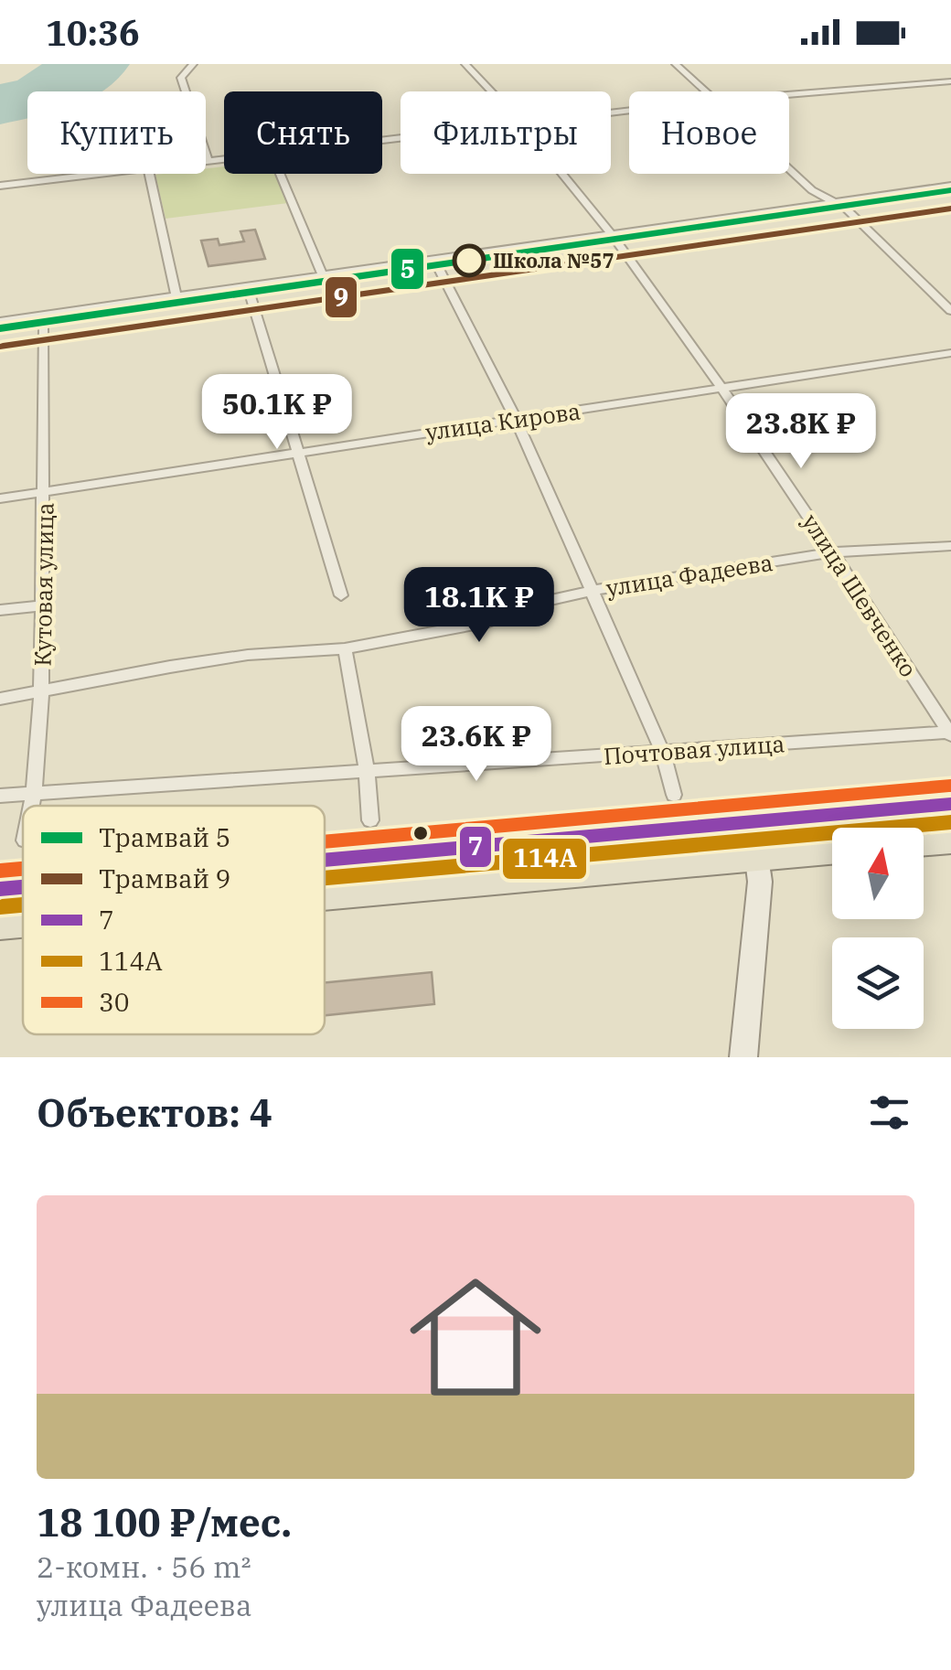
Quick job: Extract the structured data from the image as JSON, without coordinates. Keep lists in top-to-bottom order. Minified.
{"streets":{"street":["улица Кирова","улица Фадеева","Кутовая улица","улица Шевченко","Почтовая улица"]},"crossings":[["улица Кирова","Кутовая улица"],["улица Кирова","улица Шевченко"],["улица Фадеева","Кутовая улица"],["улица Фадеева","улица Шевченко"],["Кутовая улица","Почтовая улица"],["улица Шевченко","Почтовая улица"]],"places":["Школа №57"],"lines":["tram line 5","tram line 9","transit line 30","transit line 7","transit line 114А"],"legend":["Трамвай 5","Трамвай 9","7","114А","30"],"north":"top","page":{"status":"10:36","chip":["Купить","Снять","Фильтры","Новое"],"price":["50.1K ₽","23.8K ₽","18.1K ₽","23.6K ₽"],"heading":"Объектов: 4","list":[{"name":"18 100 ₽/мес.","note":"2-комн. · 56 m² · улица Фадеева"}]}}
